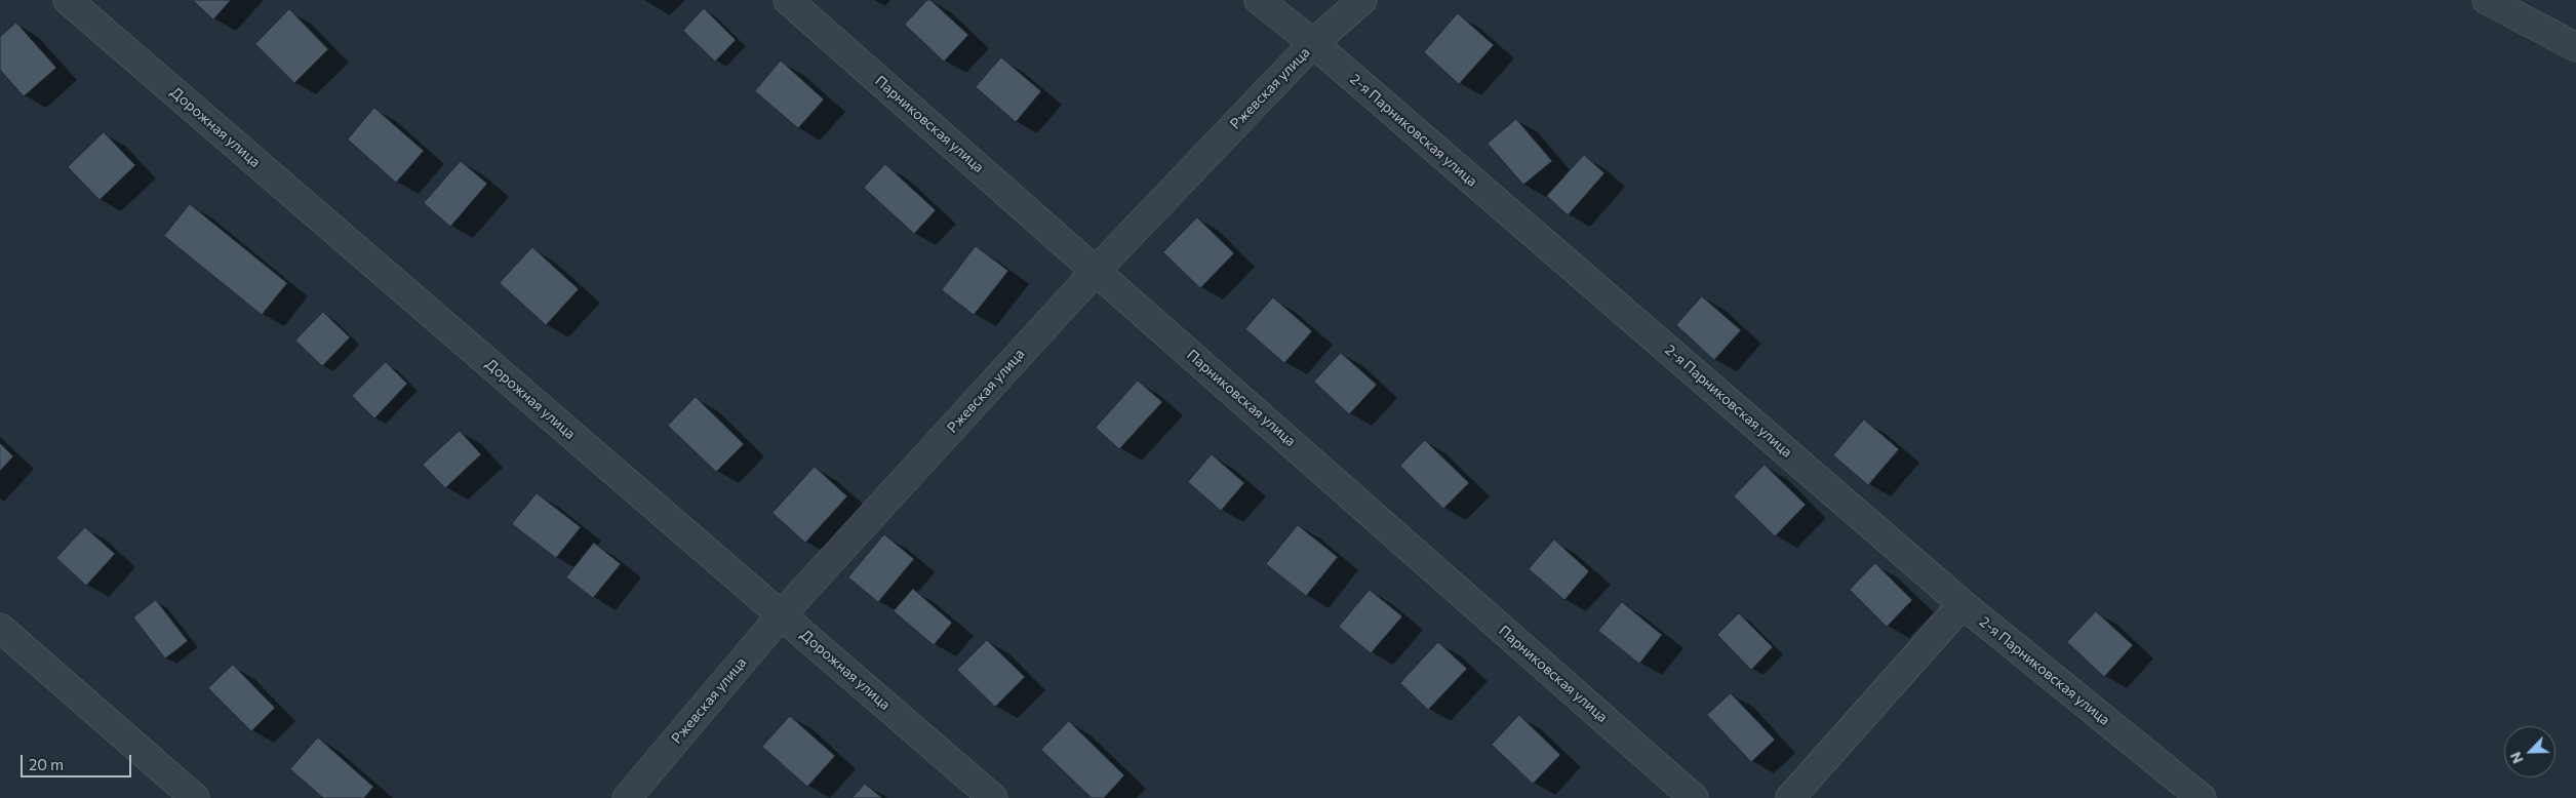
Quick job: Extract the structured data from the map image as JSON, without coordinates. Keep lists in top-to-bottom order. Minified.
{"streets":{"street":["Ржевская улица","Парниковская улица","Дорожная улица","2-я Парниковская улица"]},"crossings":[["Ржевская улица","Парниковская улица"],["Ржевская улица","Дорожная улица"],["Ржевская улица","2-я Парниковская улица"]],"scale_bar":"20 m","north":"bottom left"}
